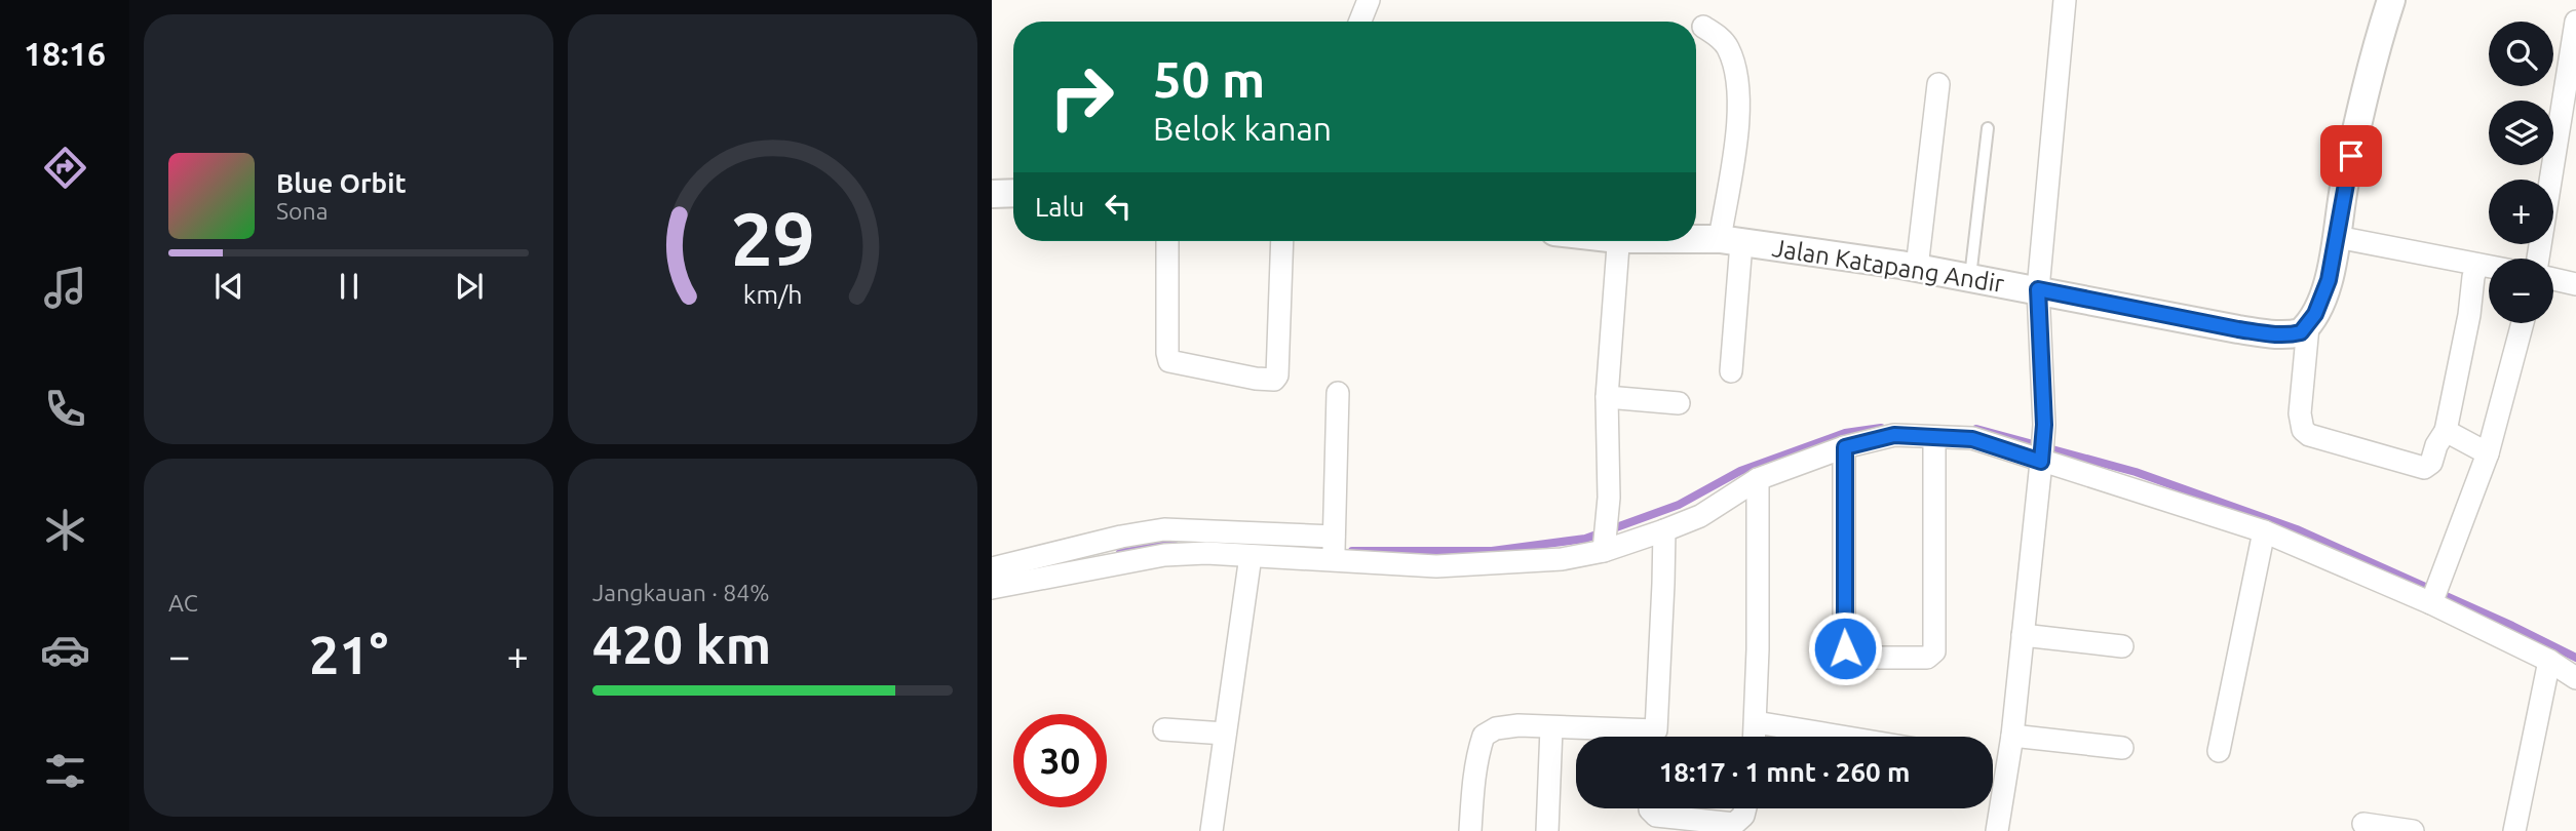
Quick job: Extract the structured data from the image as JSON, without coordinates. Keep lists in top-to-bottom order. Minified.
{"streets":{"street":["Jalan Katapang Andir"]},"page":{"tabs":"18:16","map_buttons":["+","−"],"turn":["50 m","Belok kanan"],"song":["Blue Orbit","Sona"],"then":"Lalu","tile":["AC",["Jangkauan · 84%","420 km"]],"heat":["−","21°","+"],"limit":"30","trip":"18:17 · 1 mnt · 260 m","gauge":["29","km/h"]}}
